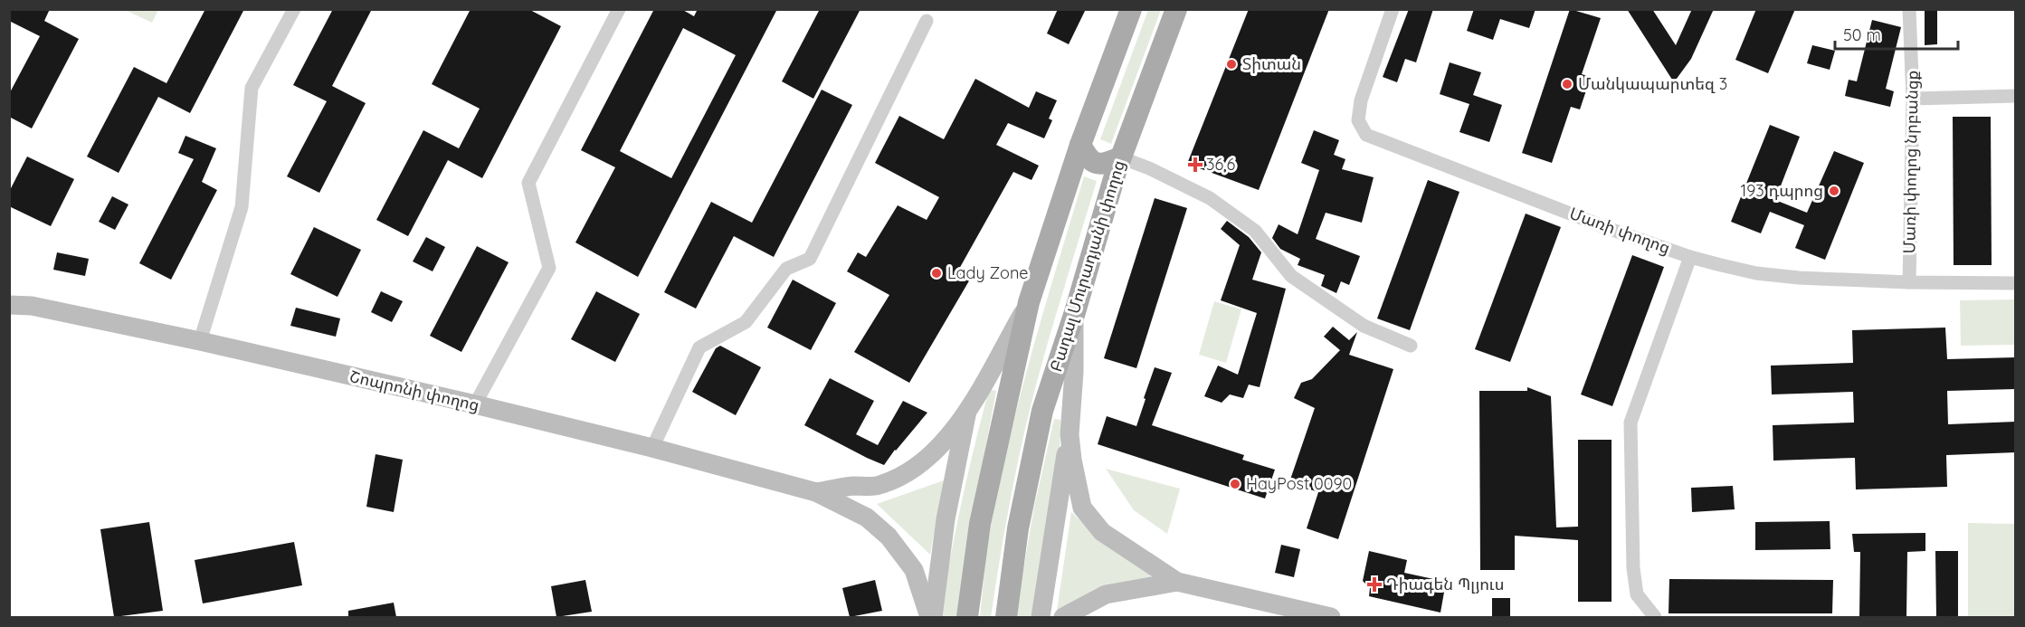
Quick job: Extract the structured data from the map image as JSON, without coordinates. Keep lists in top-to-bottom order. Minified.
{"streets":{"main road":["Բադալ Մուրադյանի փողոց","Շոպրոնի փողոց"],"street":["Մառի փողոց նրբանցք","Մառի փողոց"]},"crossings":[["Մառի փողոց նրբանցք","Մառի փողոց"]],"places":{"other":["Տիտան","Մանկապարտեզ 3","193 դպրոց","Lady Zone","HayPost 0090"],"health":["36,6","Դիագեն Պլյուս"]},"scale_bar":"50 m"}
